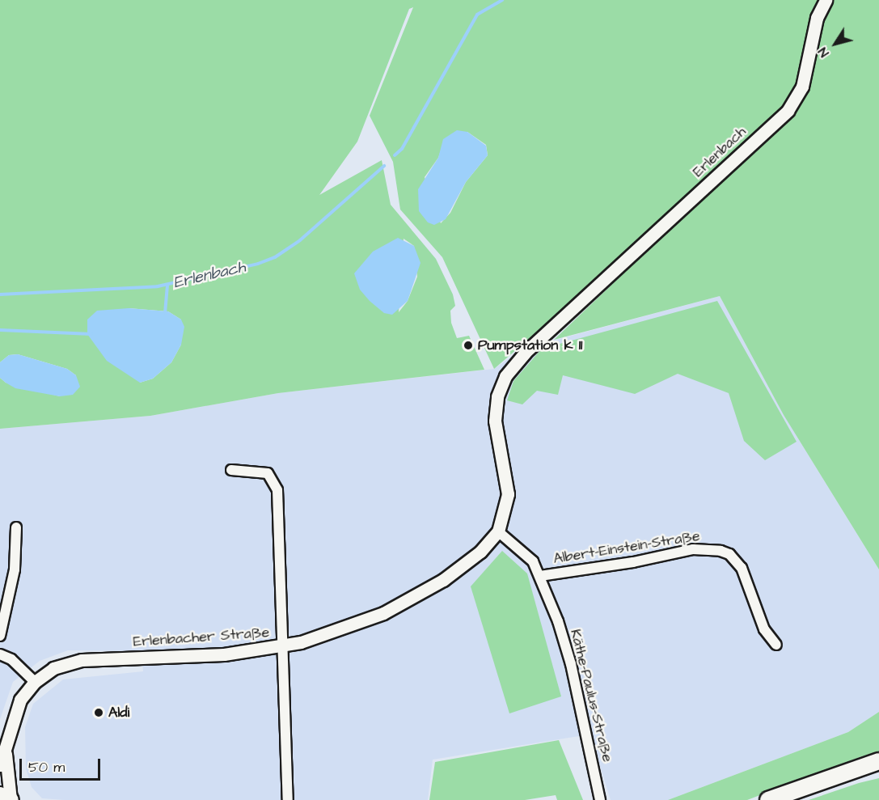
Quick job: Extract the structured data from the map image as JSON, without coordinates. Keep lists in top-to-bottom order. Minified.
{"streets":{"street":["Erlenbach","Albert-Einstein-Straße","Erlenbacher Straße","Käthe-Paulus-Straße"]},"crossings":[["Erlenbach","Erlenbacher Straße"],["Erlenbach","Käthe-Paulus-Straße"],["Albert-Einstein-Straße","Käthe-Paulus-Straße"],["Erlenbacher Straße","Käthe-Paulus-Straße"]],"water":["Erlenbach"],"places":["Pumpstation k 11","Aldi"],"scale_bar":"50 m","north":"bottom left"}
